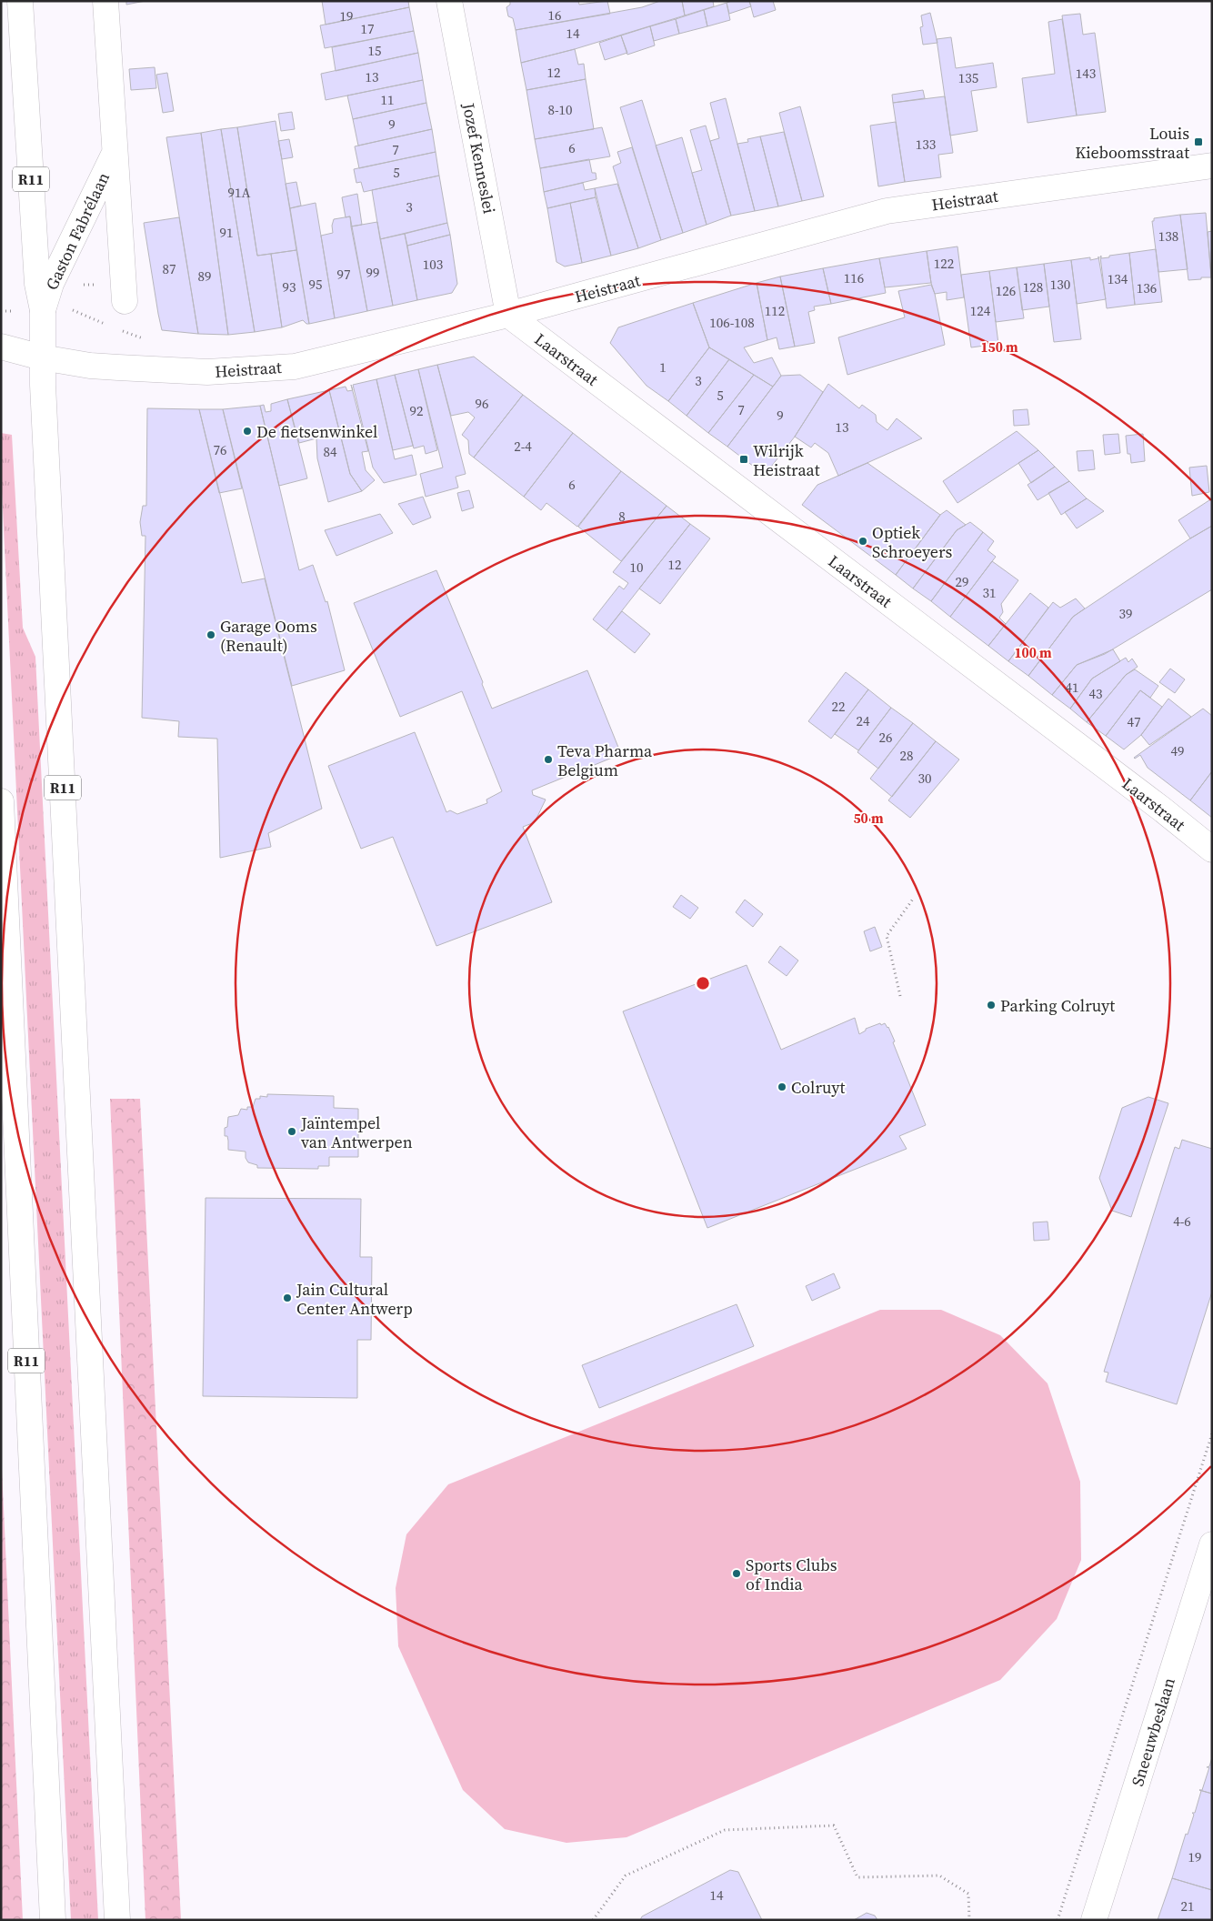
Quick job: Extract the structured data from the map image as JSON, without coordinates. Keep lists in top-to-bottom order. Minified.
{"streets":{"main road":["Jozef Kenneslei","R11","Heistraat","Gaston Fabrélaan","Laarstraat","Sneeuwbeslaan"]},"crossings":[["Jozef Kenneslei","Heistraat"],["Jozef Kenneslei","Laarstraat"],["R11","Heistraat"],["R11","Gaston Fabrélaan"],["Heistraat","Laarstraat"]],"places":{"transit":["Louis Kieboomsstraat","Wilrijk Heistraat"],"other":["De fietsenwinkel","Optiek Schroeyers","Garage Ooms (Renault)","Teva Pharma Belgium","Parking Colruyt","Colruyt","Jaïntempel van Antwerpen","Jain Cultural Center Antwerp","Sports Clubs of India"]},"house_numbers":["16","19","17","14","15","12","143","13","135","11","8-10","9","133","6","7","5","91A","3","91","138","122","103","87","99","97","89","116","134","95","130","93","128","136","126","112","124","106-108","1","3","5","96","7","92","9","13","2-4","76","84","6","8","12","10","29","31","39","41","43","22","24","47","26","49","28","30","4-6","19","14","21"],"rings":["150 m","100 m","50 m"]}
